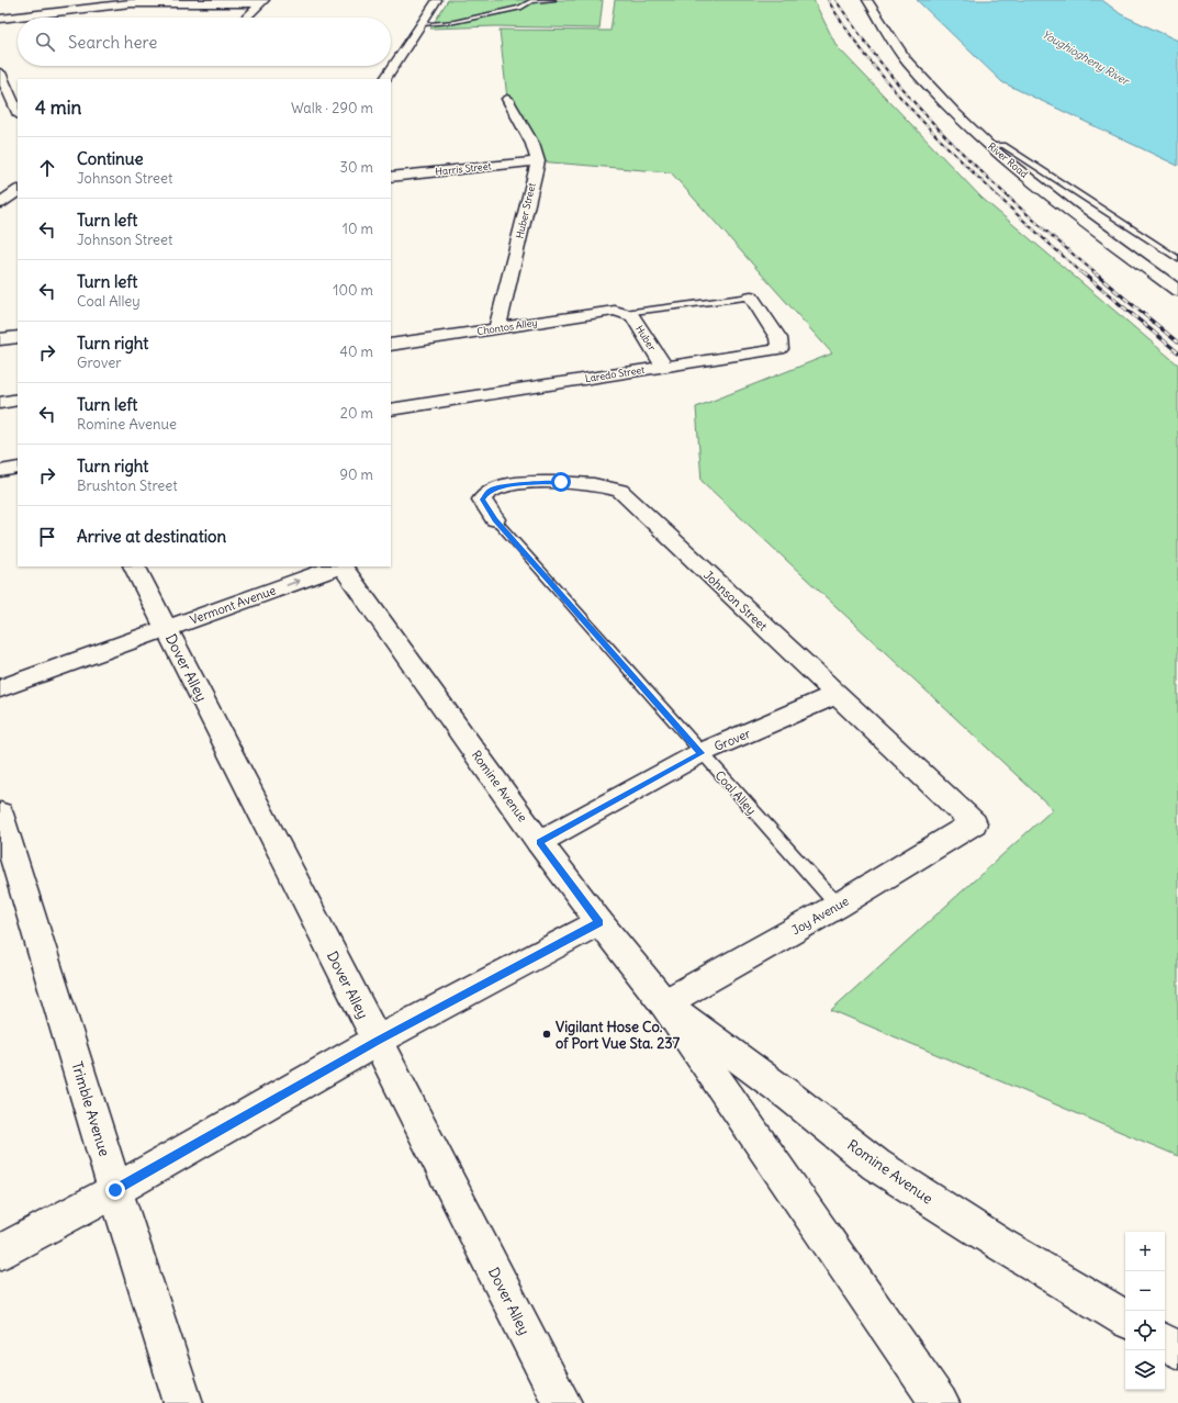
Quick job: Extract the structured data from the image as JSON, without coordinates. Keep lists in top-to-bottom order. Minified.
{"streets":{"street":["River Road","Harris Street","Huber Street","Chontos Alley","Huber","Laredo Street","Johnson Street","Vermont Avenue","Dover Alley","Grover","Romine Avenue","Joy Avenue","Trimble Avenue"],"lane":["Coal Alley"]},"crossings":[["Harris Street","Huber Street"],["Huber Street","Chontos Alley"],["Chontos Alley","Huber"],["Huber","Laredo Street"],["Johnson Street","Grover"],["Johnson Street","Coal Alley"],["Johnson Street","Joy Avenue"],["Vermont Avenue","Dover Alley"],["Grover","Romine Avenue"],["Grover","Coal Alley"],["Romine Avenue","Joy Avenue"],["Coal Alley","Joy Avenue"]],"one_way":["Vermont Avenue"],"water":["Youghiogheny River"],"places":["Vigilant Hose Co. of Port Vue Sta. 237"],"page":{"search":"Search here","heading":["4 min","Walk · 290 m"],"list":[["Continue","Johnson Street","30 m"],["Turn left","Johnson Street","10 m"],["Turn left","Coal Alley","100 m"],["Turn right","Grover","40 m"],["Turn left","Romine Avenue","20 m"],["Turn right","Brushton Street","90 m"],"Arrive at destination"],"map_buttons":["+","−"]}}
